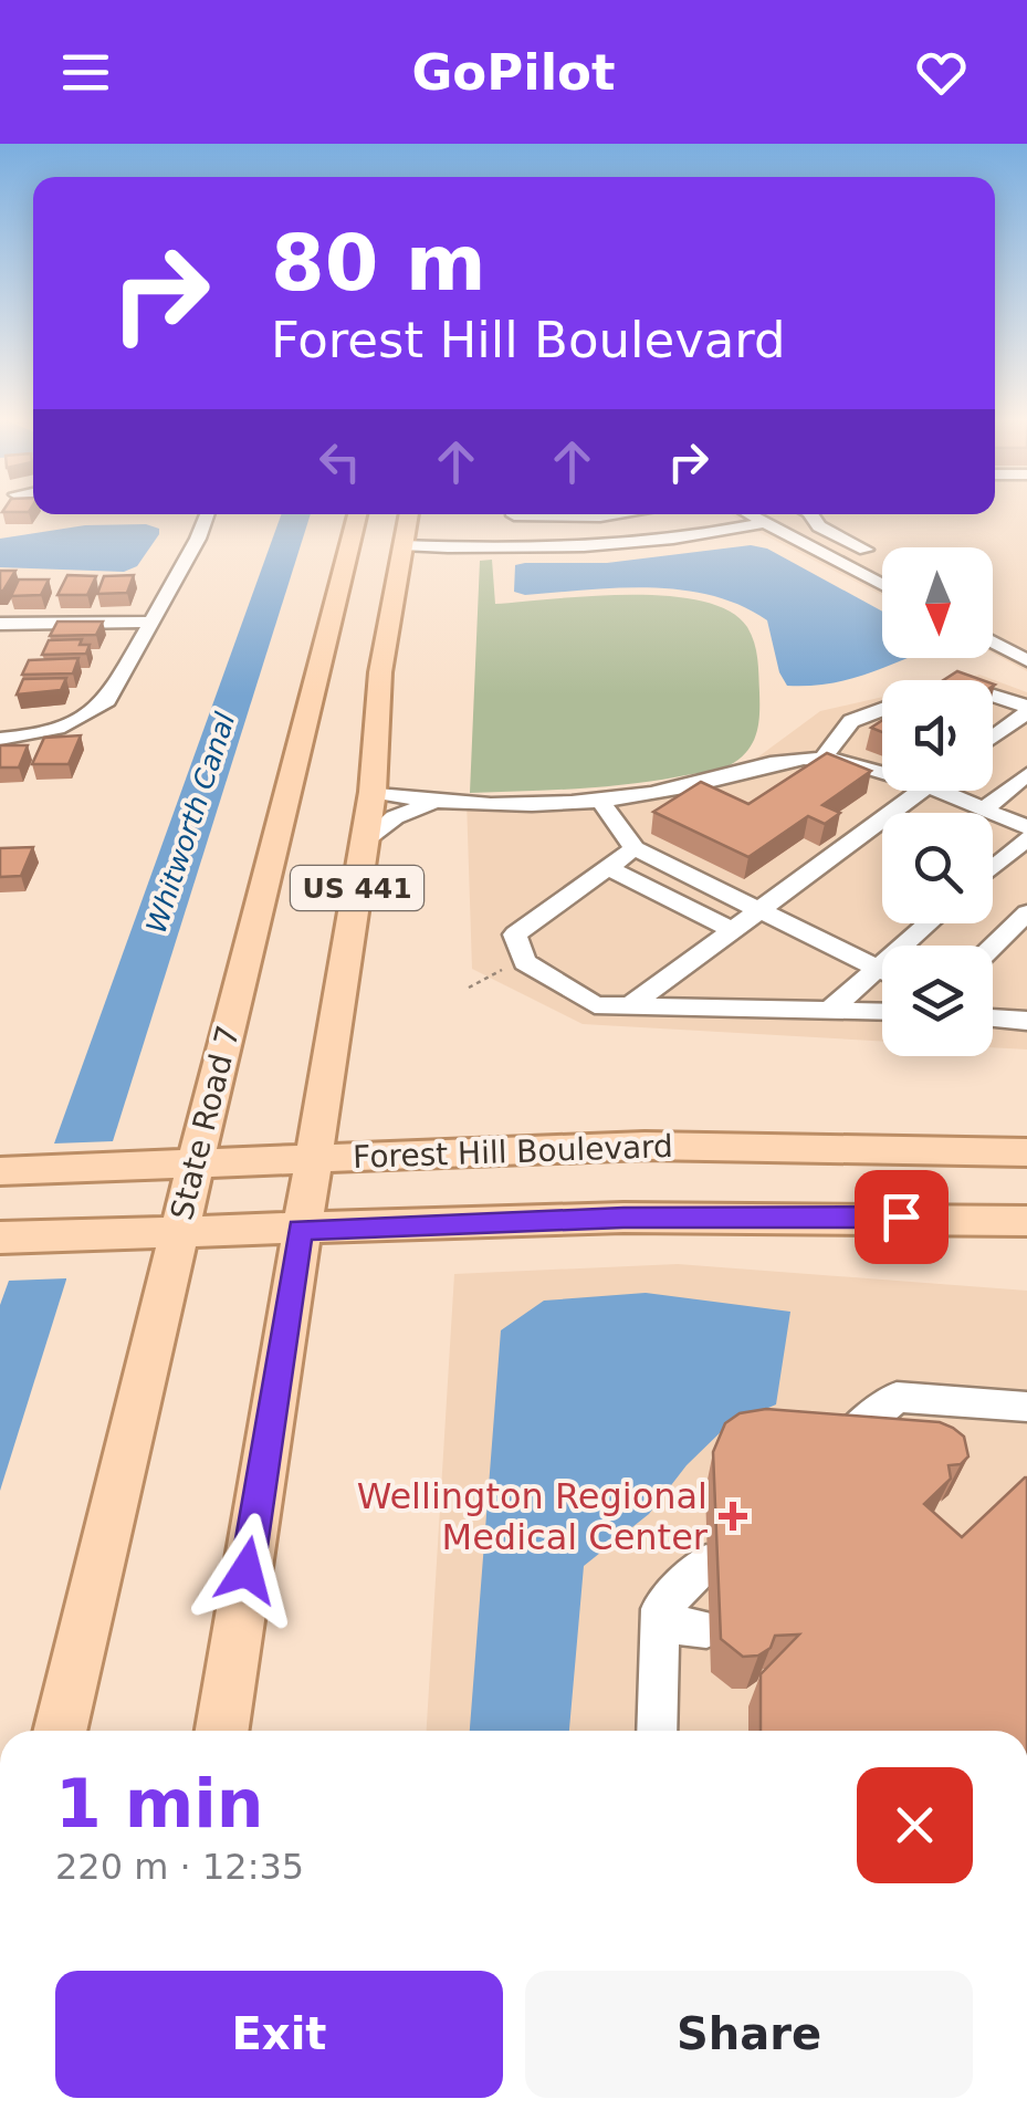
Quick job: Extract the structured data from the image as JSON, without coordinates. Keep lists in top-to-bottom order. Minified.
{"streets":{"main road":["US 441","State Road 7","Forest Hill Boulevard"]},"crossings":[["State Road 7","Forest Hill Boulevard"]],"water":["Whitworth Canal"],"places":{"health":["Wellington Regional Medical Center"]},"north":"bottom","page":{"header":"GoPilot","turn":["80 m","Forest Hill Boulevard"],"heading":["1 min","220 m · 12:35"],"buttons":["Exit","Share"]}}
